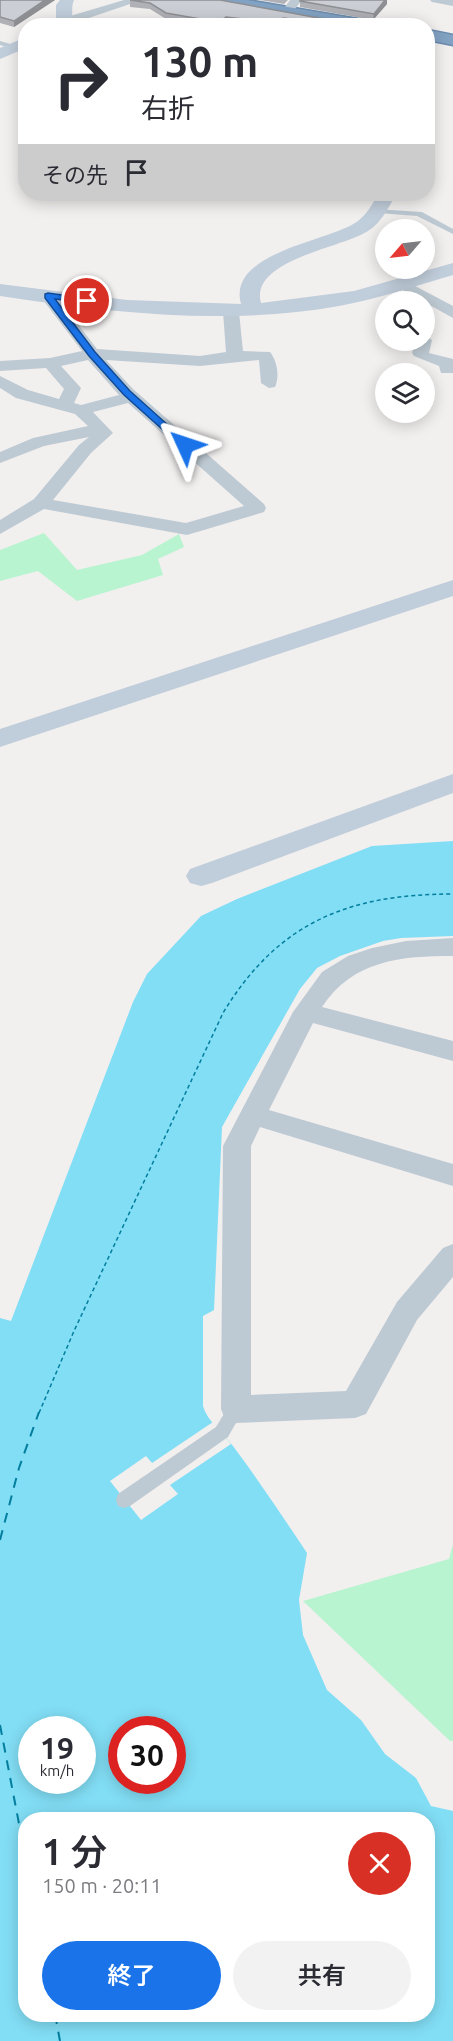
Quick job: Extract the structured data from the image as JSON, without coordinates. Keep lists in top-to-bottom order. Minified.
{"north":"bottom left","page":{"turn":["130 m","右折"],"then":"その先","speed":"19 km/h","limit":"30","heading":["1 分","150 m · 20:11"],"buttons":["終了","共有"]}}
